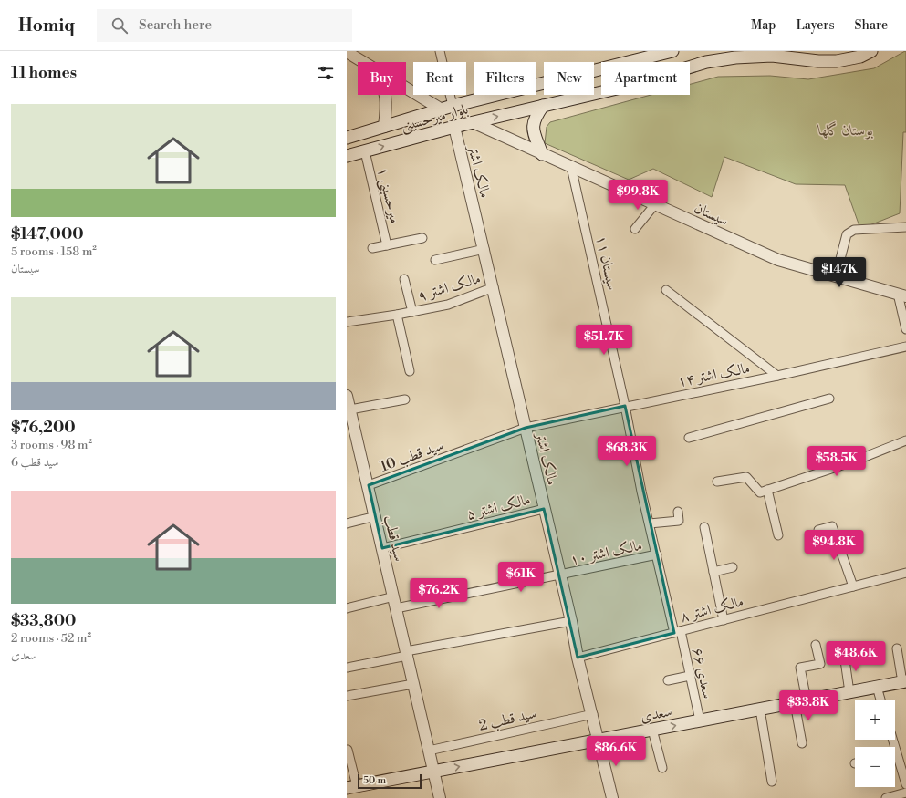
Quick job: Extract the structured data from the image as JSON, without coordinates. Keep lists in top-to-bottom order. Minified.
{"streets":{"main road":["بلوار میرحسینی","سعدی"],"street":["مالک اشتر","میرحسینی ۱","سیستان","سیستان ۱۱","مالک اشتر ۹","مالک اشتر ۱۴","سید قطب 10","مالک اشتر ۵","سید قطب","مالک اشتر ۱۰","مالک اشتر ۸","سعدی ۶۶","سید قطب 2"]},"crossings":[["بلوار میرحسینی","مالک اشتر"],["بلوار میرحسینی","میرحسینی ۱"],["بلوار میرحسینی","سیستان"],["مالک اشتر","مالک اشتر ۹"],["مالک اشتر","مالک اشتر ۱۴"],["مالک اشتر","سید قطب 10"],["مالک اشتر","مالک اشتر ۵"],["مالک اشتر","مالک اشتر ۱۰"],["مالک اشتر","مالک اشتر ۸"],["مالک اشتر","سعدی"],["مالک اشتر","سید قطب 2"],["سیستان","سیستان ۱۱"],["سیستان ۱۱","مالک اشتر ۱۴"],["مالک اشتر ۱۴","سید قطب 10"],["سید قطب 10","سید قطب"],["مالک اشتر ۵","سید قطب"],["سید قطب","مالک اشتر ۱۰"],["سید قطب","سعدی"],["سید قطب","سید قطب 2"],["مالک اشتر ۱۰","سعدی ۶۶"],["مالک اشتر ۸","سعدی ۶۶"],["سعدی ۶۶","سعدی"]],"one_way":["سعدی"],"parks":["بوستان گلها"],"scale_bar":"50 m","page":{"header":"Homiq","search":"Search here","nav":["Map","Layers","Share"],"heading":"11 homes","chip":["Buy","Rent","Filters","New","Apartment"],"list":[{"name":"$147,000","note":"5 rooms · 158 m² · سیستان"},{"name":"$76,200","note":"3 rooms · 98 m² · سید قطب 6"},{"name":"$33,800","note":"2 rooms · 52 m² · سعدی"}],"price":["$99.8K","$147K","$51.7K","$68.3K","$58.5K","$94.8K","$61K","$76.2K","$48.6K","$33.8K","$86.6K"],"map_buttons":["+","−"],"scale":"50 m"}}
